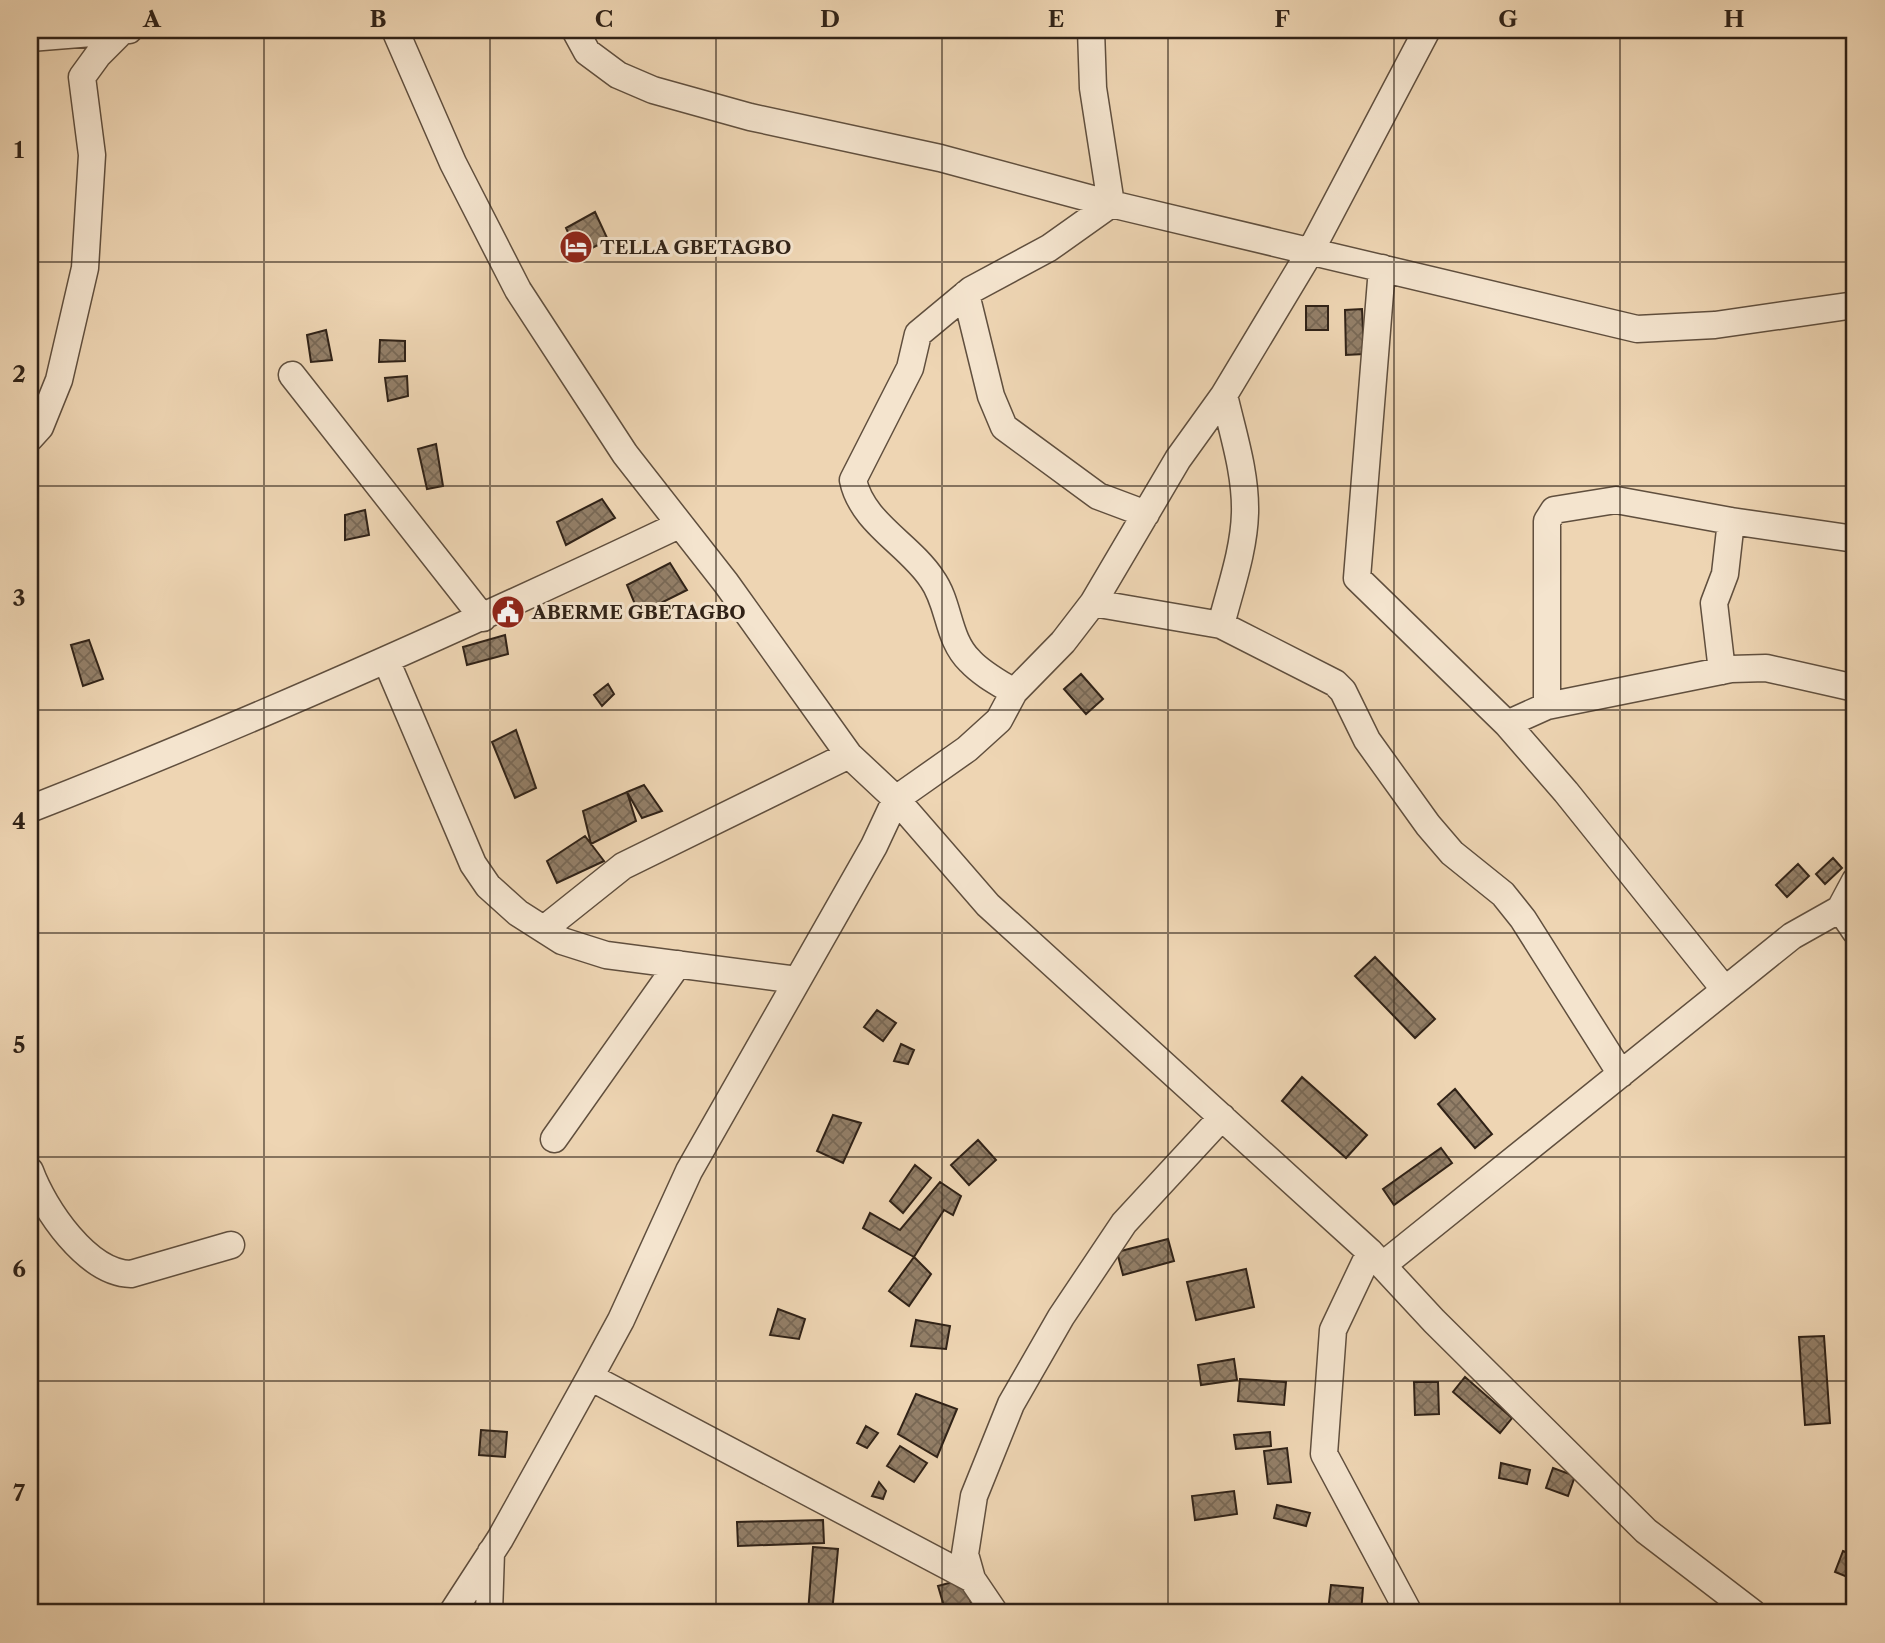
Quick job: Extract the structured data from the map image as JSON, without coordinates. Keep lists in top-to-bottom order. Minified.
{"places":{"hotel":["TELLA GBETAGBO"],"public building":["ABERME GBETAGBO"]},"grid":{"columns":["A","B","C","D","E","F","G","H"],"rows":["1","2","3","4","5","6","7"]}}
